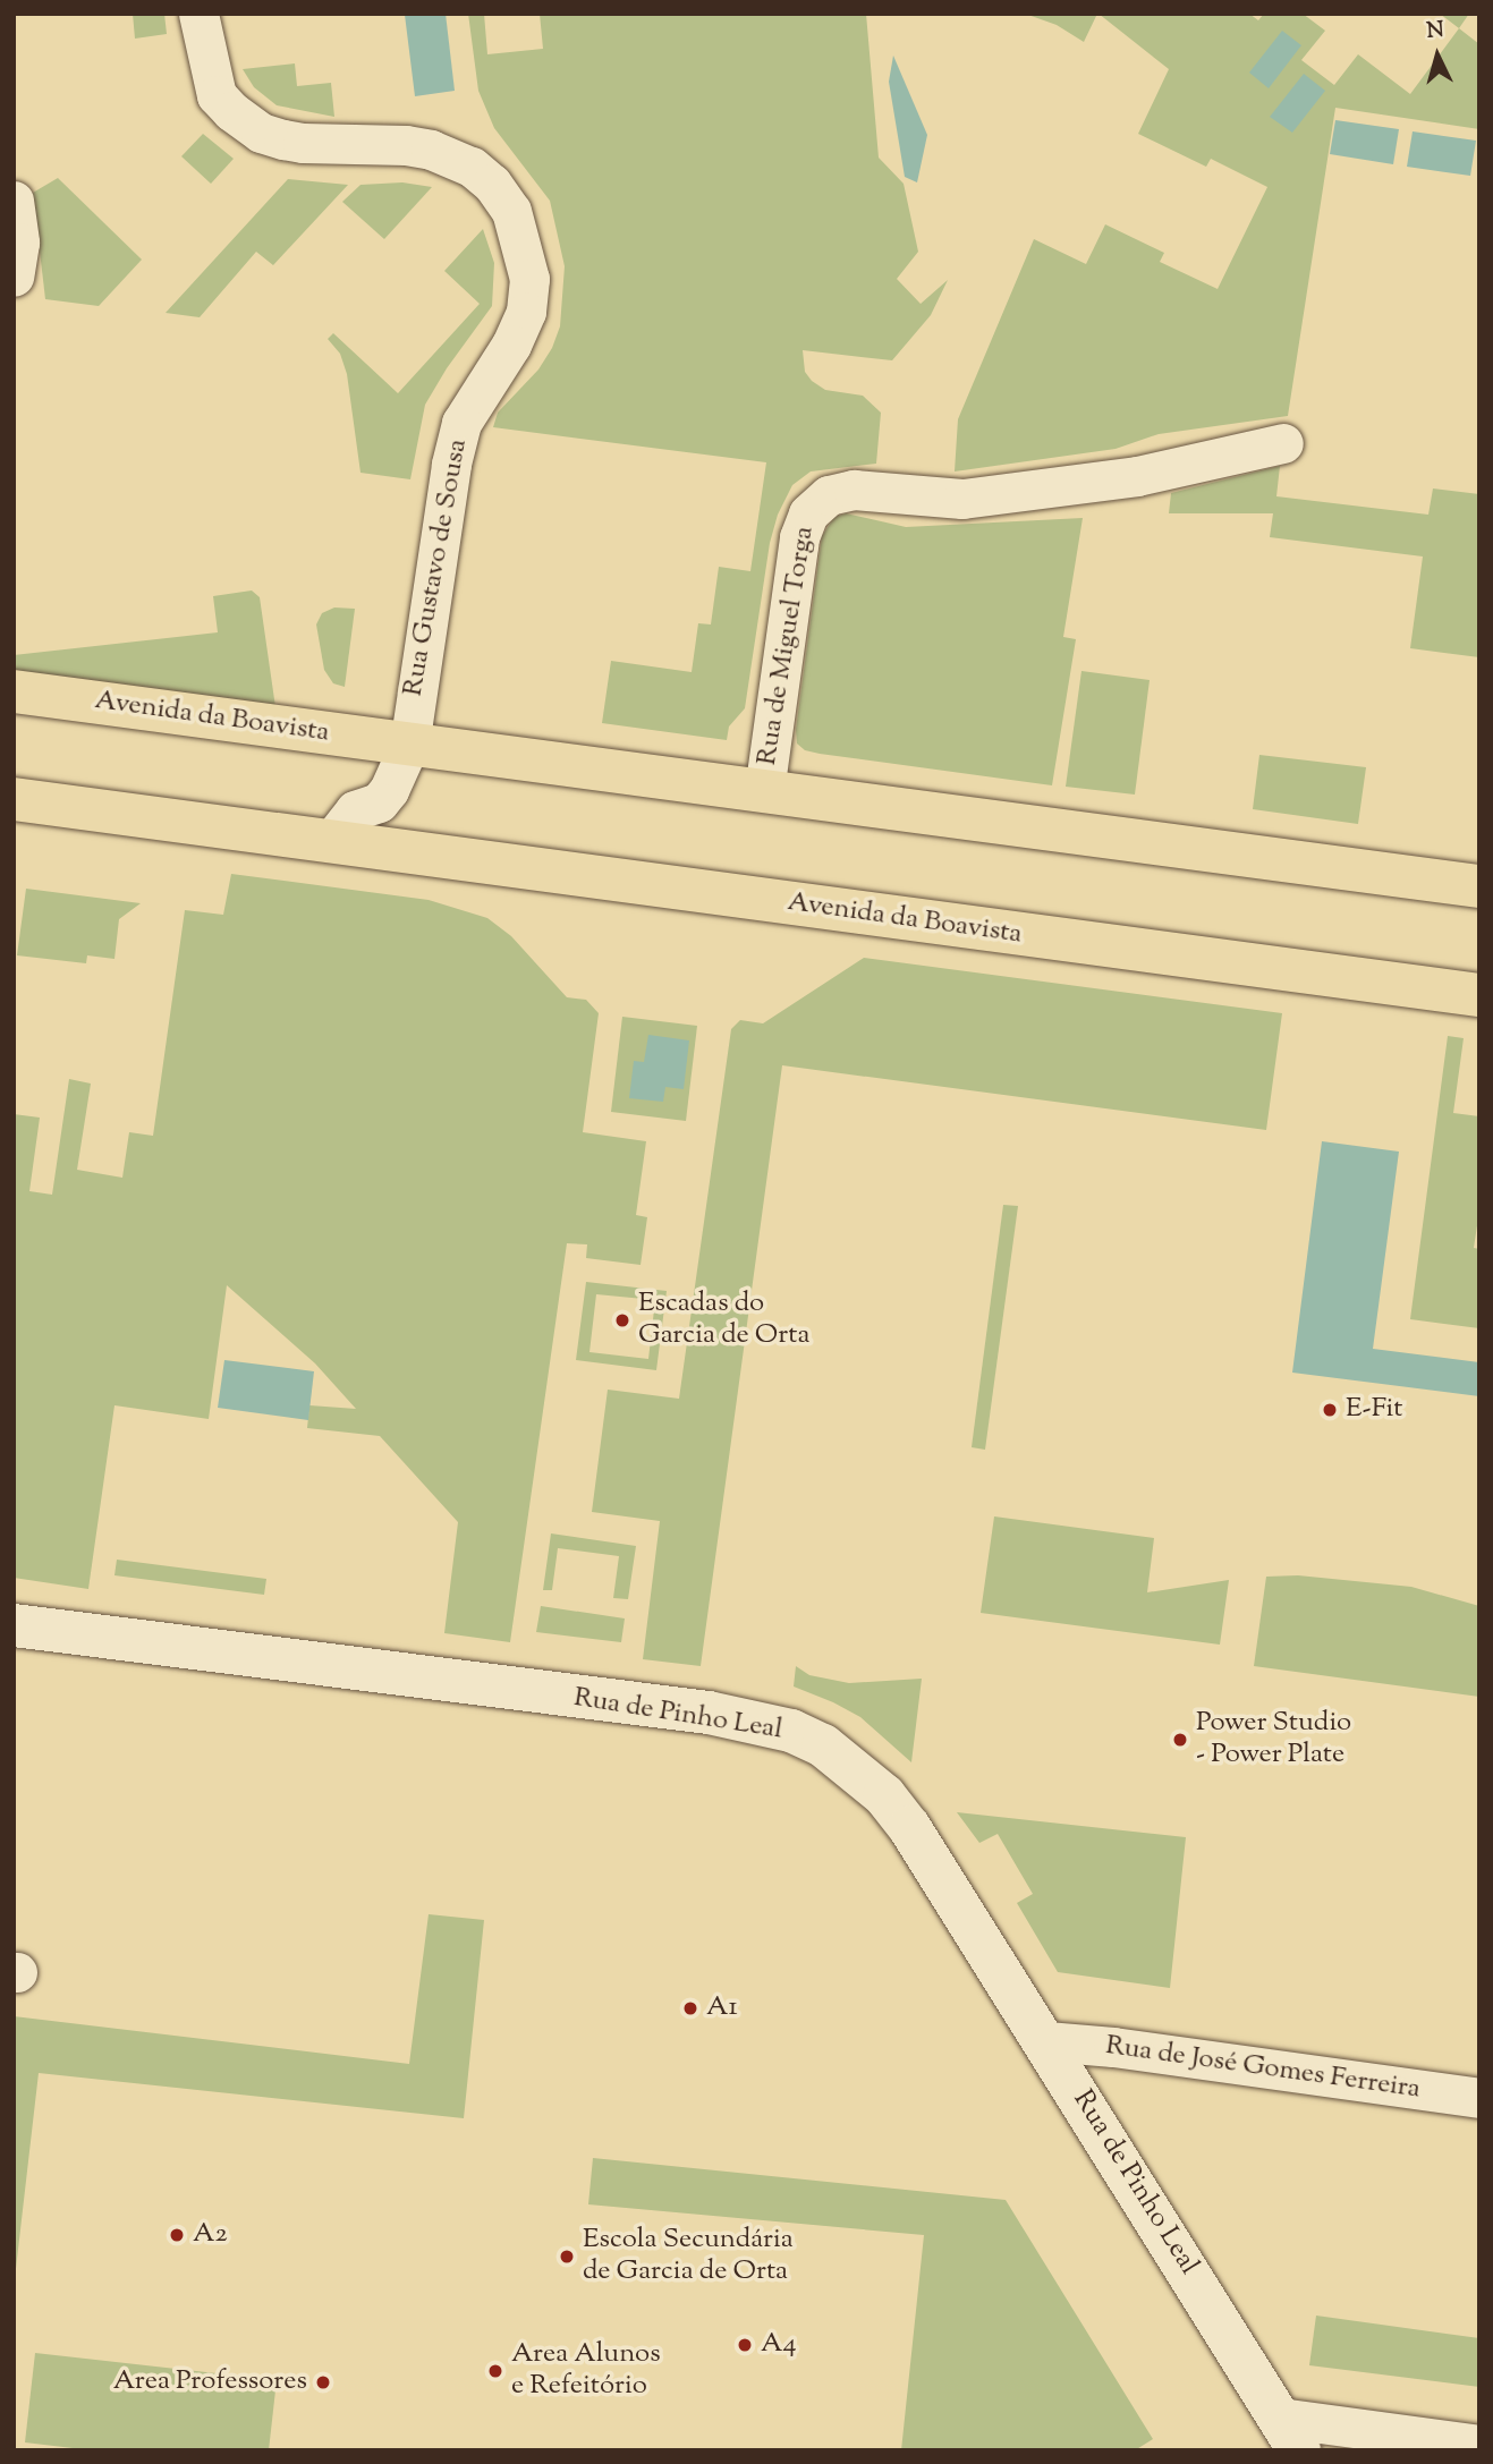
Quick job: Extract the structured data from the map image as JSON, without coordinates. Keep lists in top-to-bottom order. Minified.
{"streets":{"main road":["Avenida da Boavista"],"street":["Rua Gustavo de Sousa","Rua de Miguel Torga","Rua de Pinho Leal","Rua de José Gomes Ferreira"]},"crossings":[["Rua Gustavo de Sousa","Avenida da Boavista"],["Rua de Miguel Torga","Avenida da Boavista"],["Rua de Pinho Leal","Rua de José Gomes Ferreira"]],"places":["Escadas do Garcia de Orta","E-Fit","Power Studio - Power Plate","A1","A2","Escola Secundária de Garcia de Orta","A4","Area Alunos e Refeitório","Area Professores"],"north":"top"}
